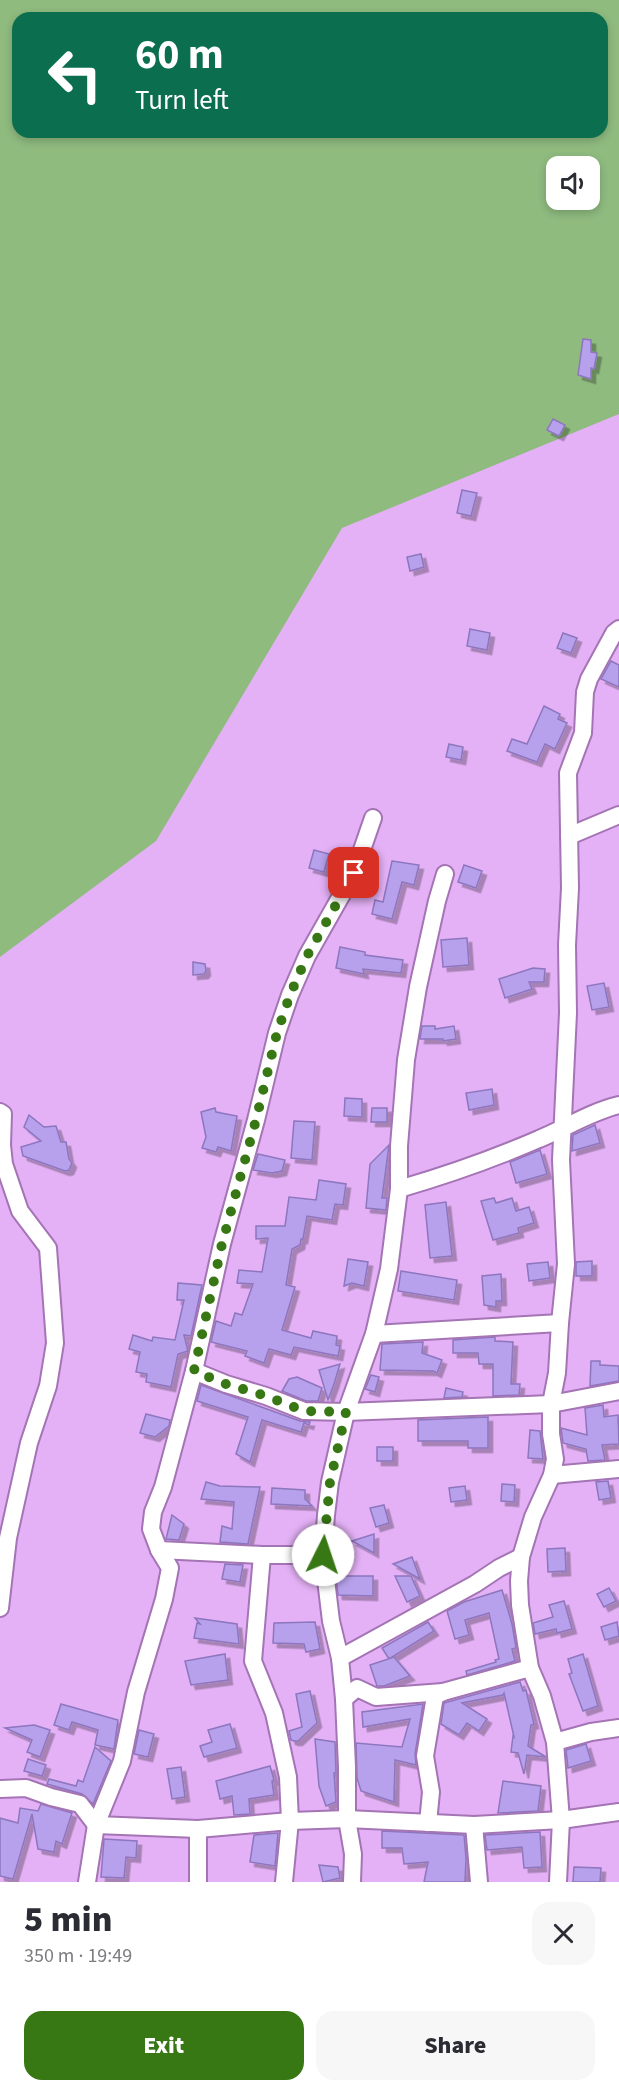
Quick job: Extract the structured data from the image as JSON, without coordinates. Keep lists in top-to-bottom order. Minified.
{"page":{"turn":["60 m","Turn left"],"heading":["5 min","350 m · 19:49"],"buttons":["Exit","Share"]}}
